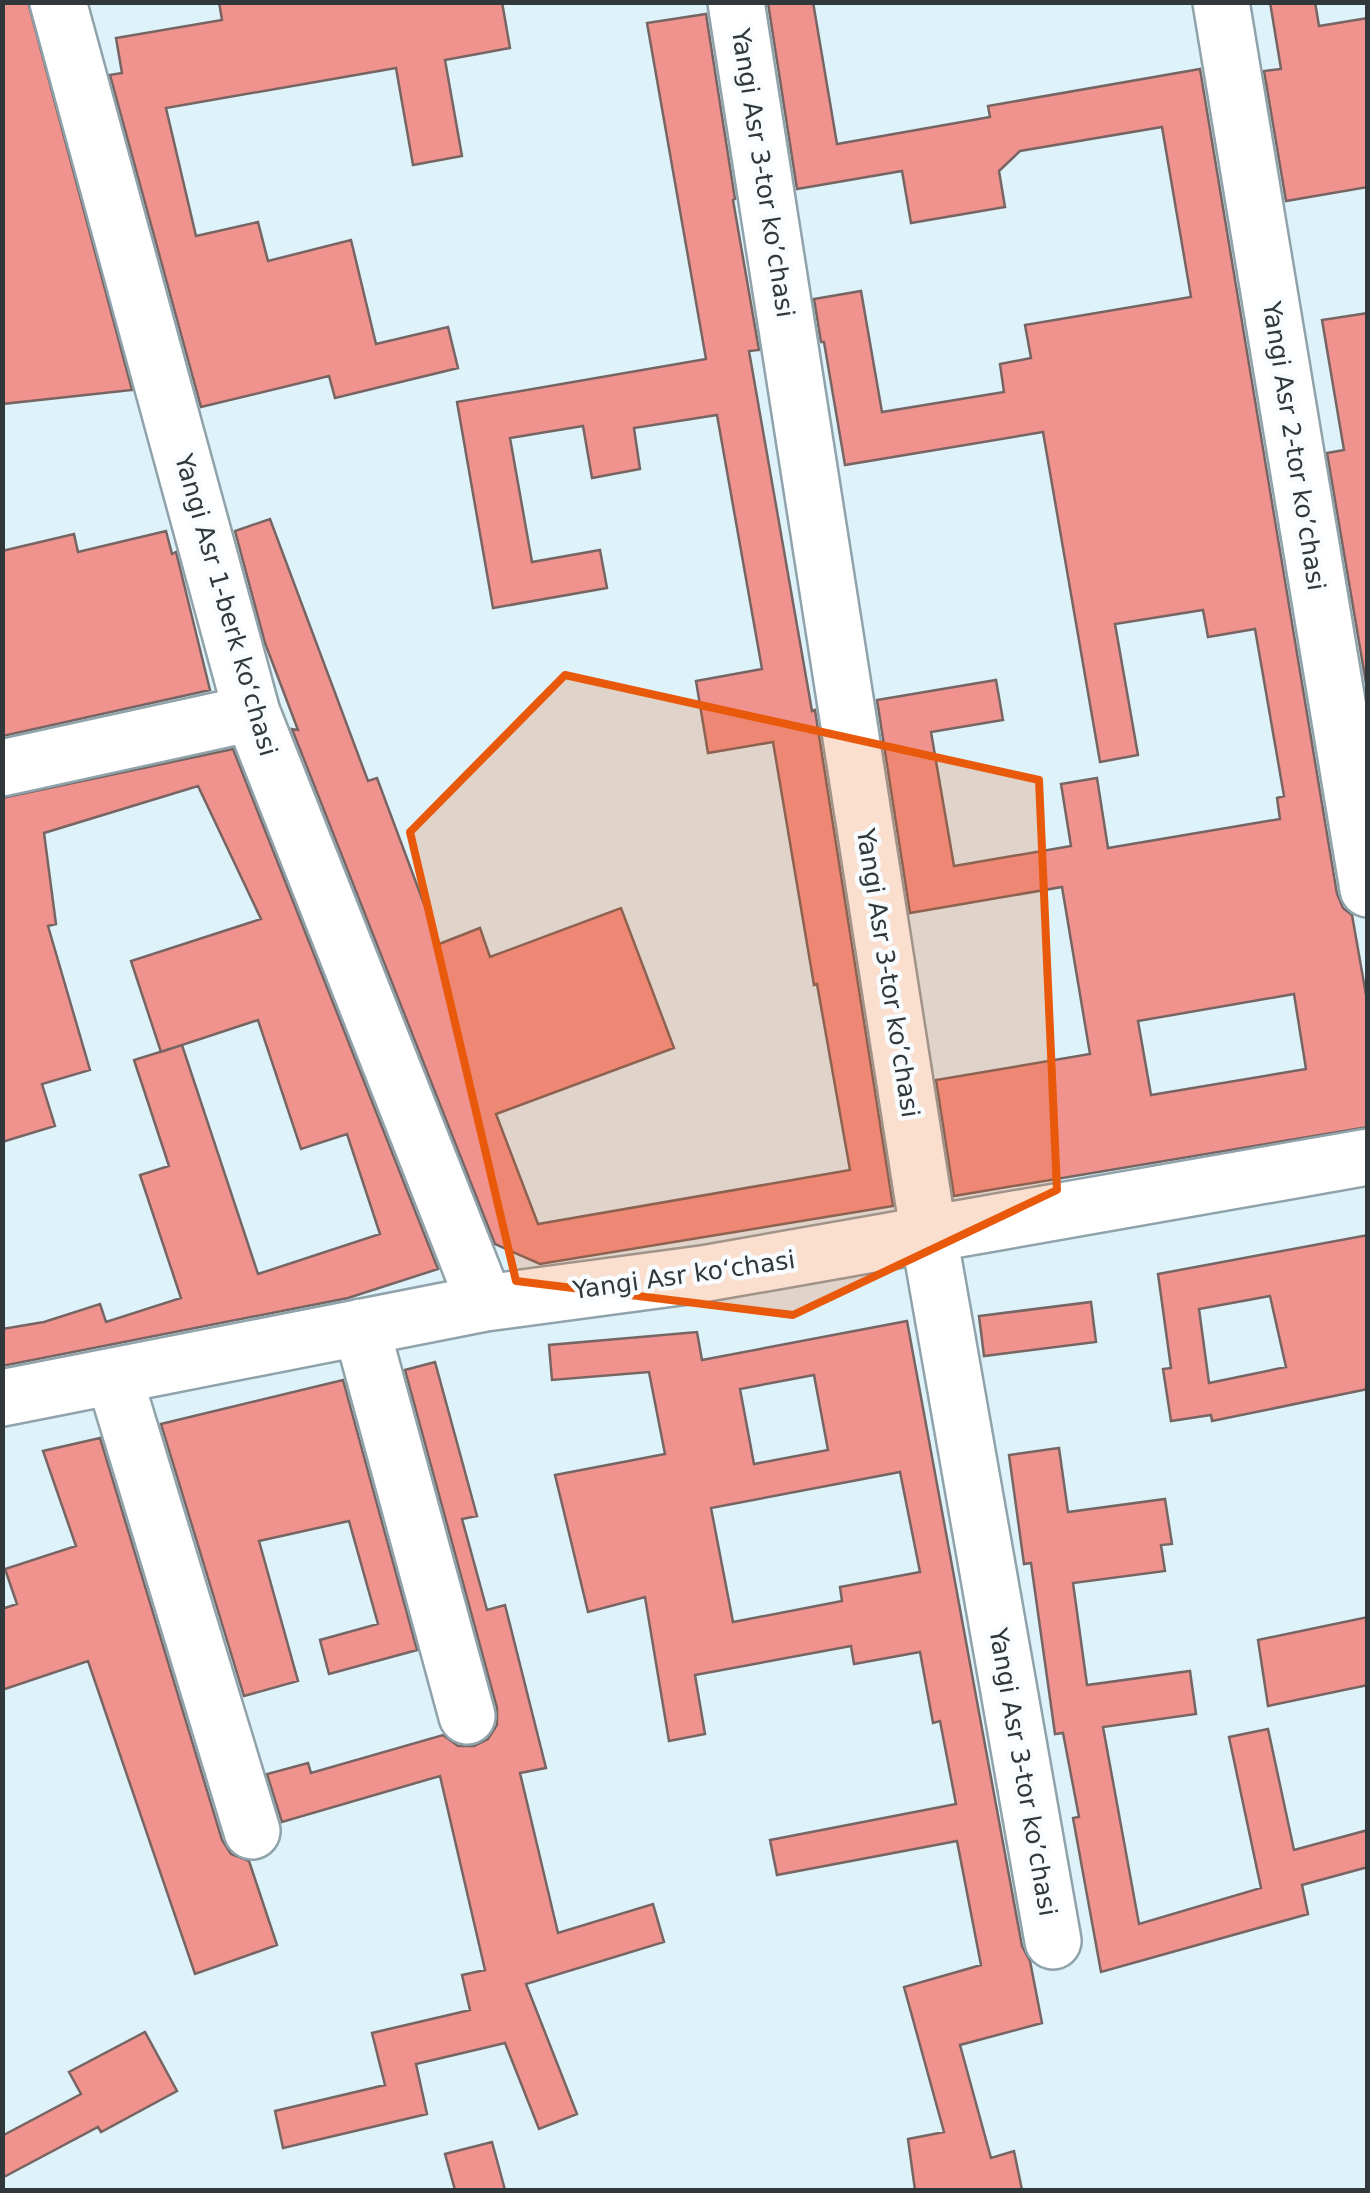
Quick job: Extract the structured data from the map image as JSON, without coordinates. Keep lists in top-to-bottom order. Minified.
{"streets":{"street":["Yangi Asr 3-tor koʼchasi","Yangi Asr 2-tor koʼchasi","Yangi Asr 1-berk koʻchasi","Yangi Asr koʻchasi"]},"crossings":[["Yangi Asr 3-tor koʼchasi","Yangi Asr koʻchasi"],["Yangi Asr 1-berk koʻchasi","Yangi Asr koʻchasi"]]}
